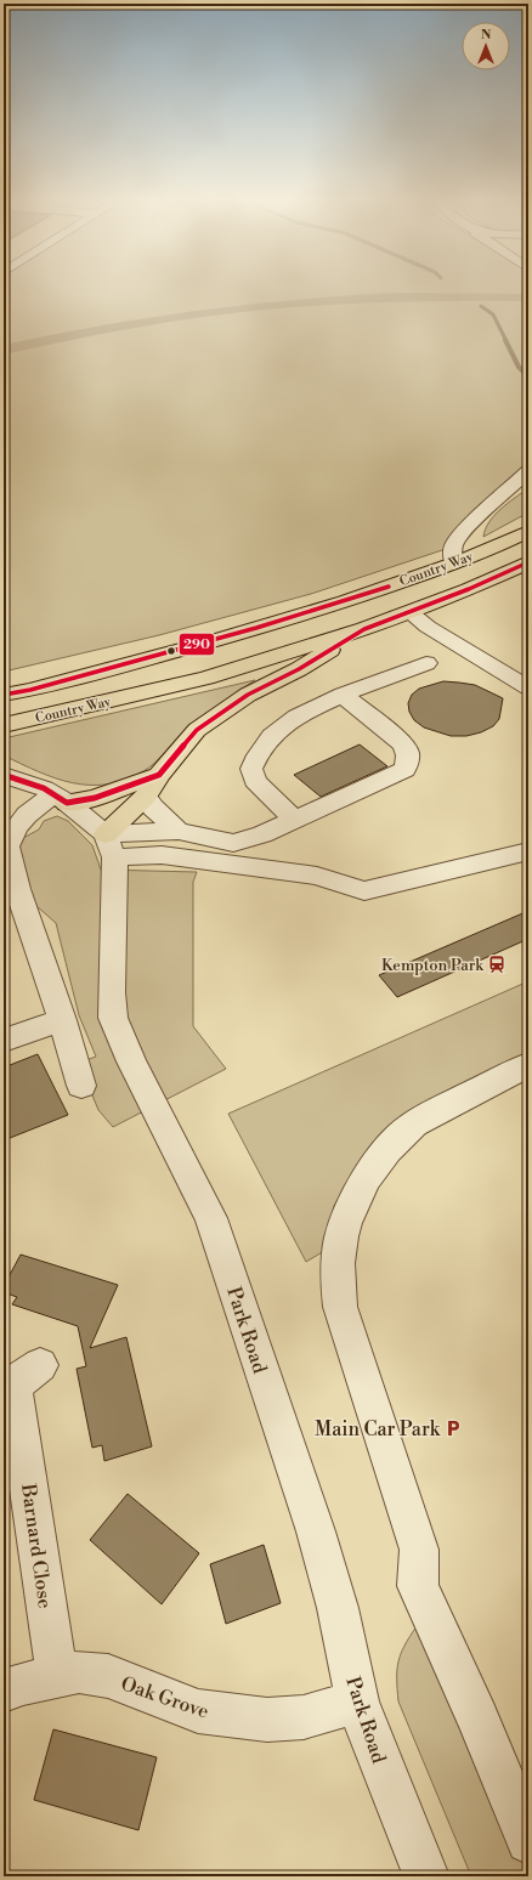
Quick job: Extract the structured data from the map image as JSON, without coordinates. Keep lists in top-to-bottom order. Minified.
{"streets":{"highway":["Country Way"],"street":["Park Road","Barnard Close","Oak Grove"]},"crossings":[["Park Road","Oak Grove"],["Barnard Close","Oak Grove"]],"places":{"station":["Kempton Park"],"parking":["Main Car Park"]},"lines":["transit line 290"],"north":"top"}
